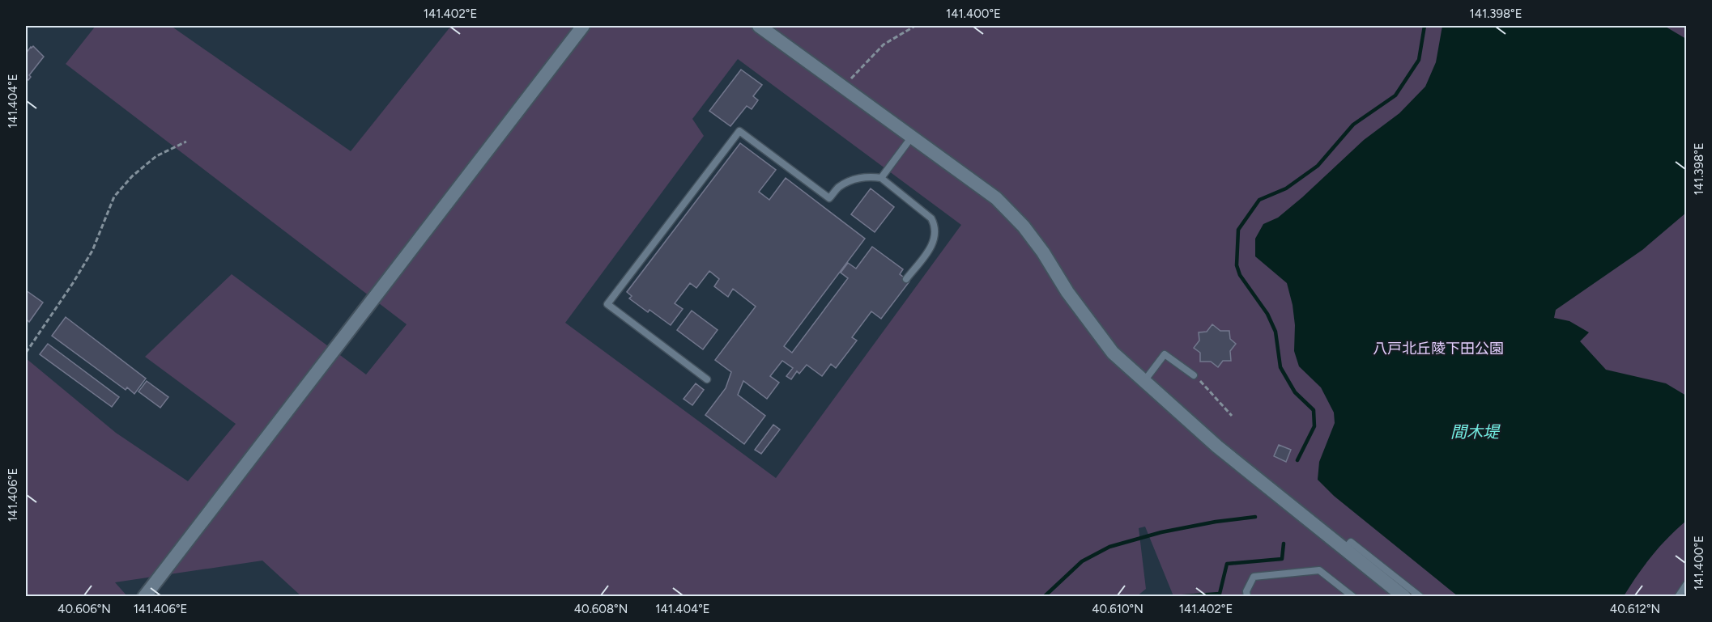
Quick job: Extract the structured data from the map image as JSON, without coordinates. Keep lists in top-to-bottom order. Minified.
{"water":["間木堤"],"parks":["八戸北丘陵下田公園"],"coordinates":["141.402°E","141.400°E","141.398°E","141.404°E","141.406°E","40.606°N","40.608°N","40.610°N","40.612°N"]}
